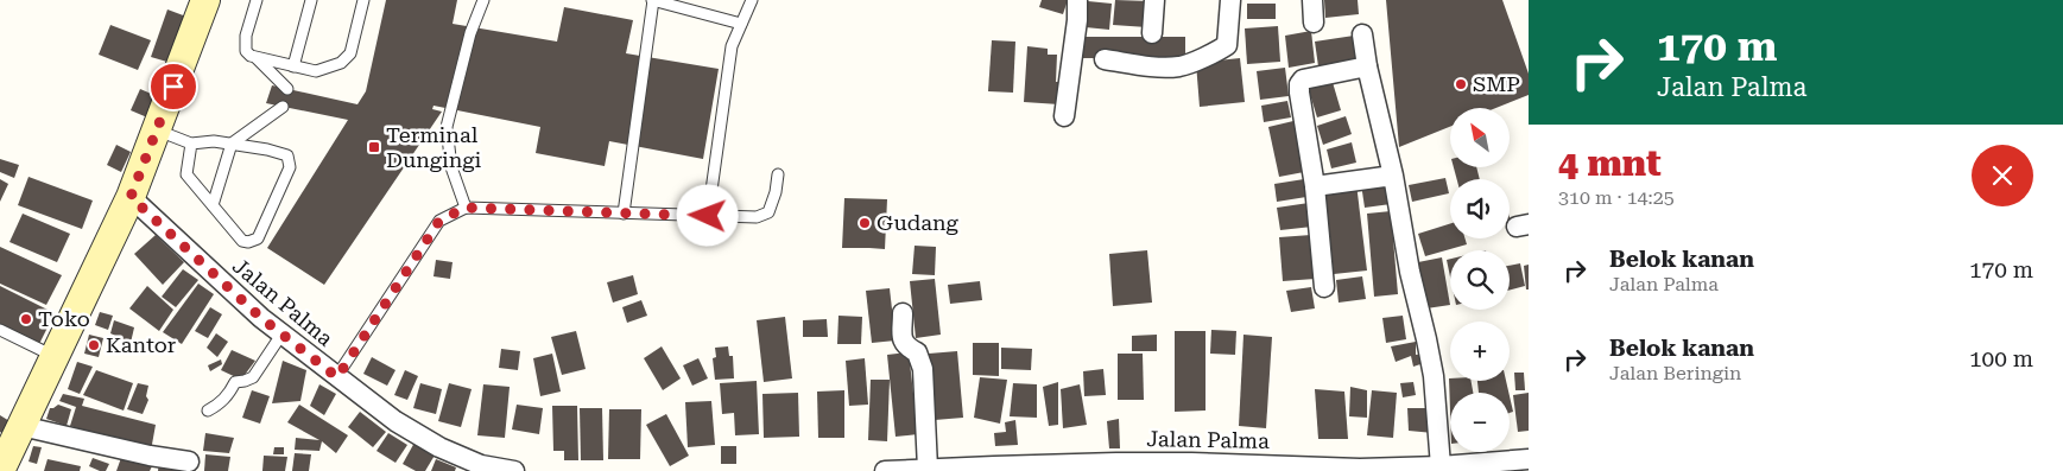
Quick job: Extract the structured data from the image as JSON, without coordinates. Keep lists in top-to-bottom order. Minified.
{"streets":{"street":["Jalan Palma"]},"places":{"other":["SMP","Gudang","Toko","Kantor"],"transit":["Terminal Dungingi"]},"north":"top left","page":{"turn":["170 m","Jalan Palma"],"map_buttons":["+","−"],"heading":["4 mnt","310 m · 14:25"],"list":[{"name":"Belok kanan","note":"Jalan Palma","value":"170 m"},{"name":"Belok kanan","note":"Jalan Beringin","value":"100 m"}]}}
